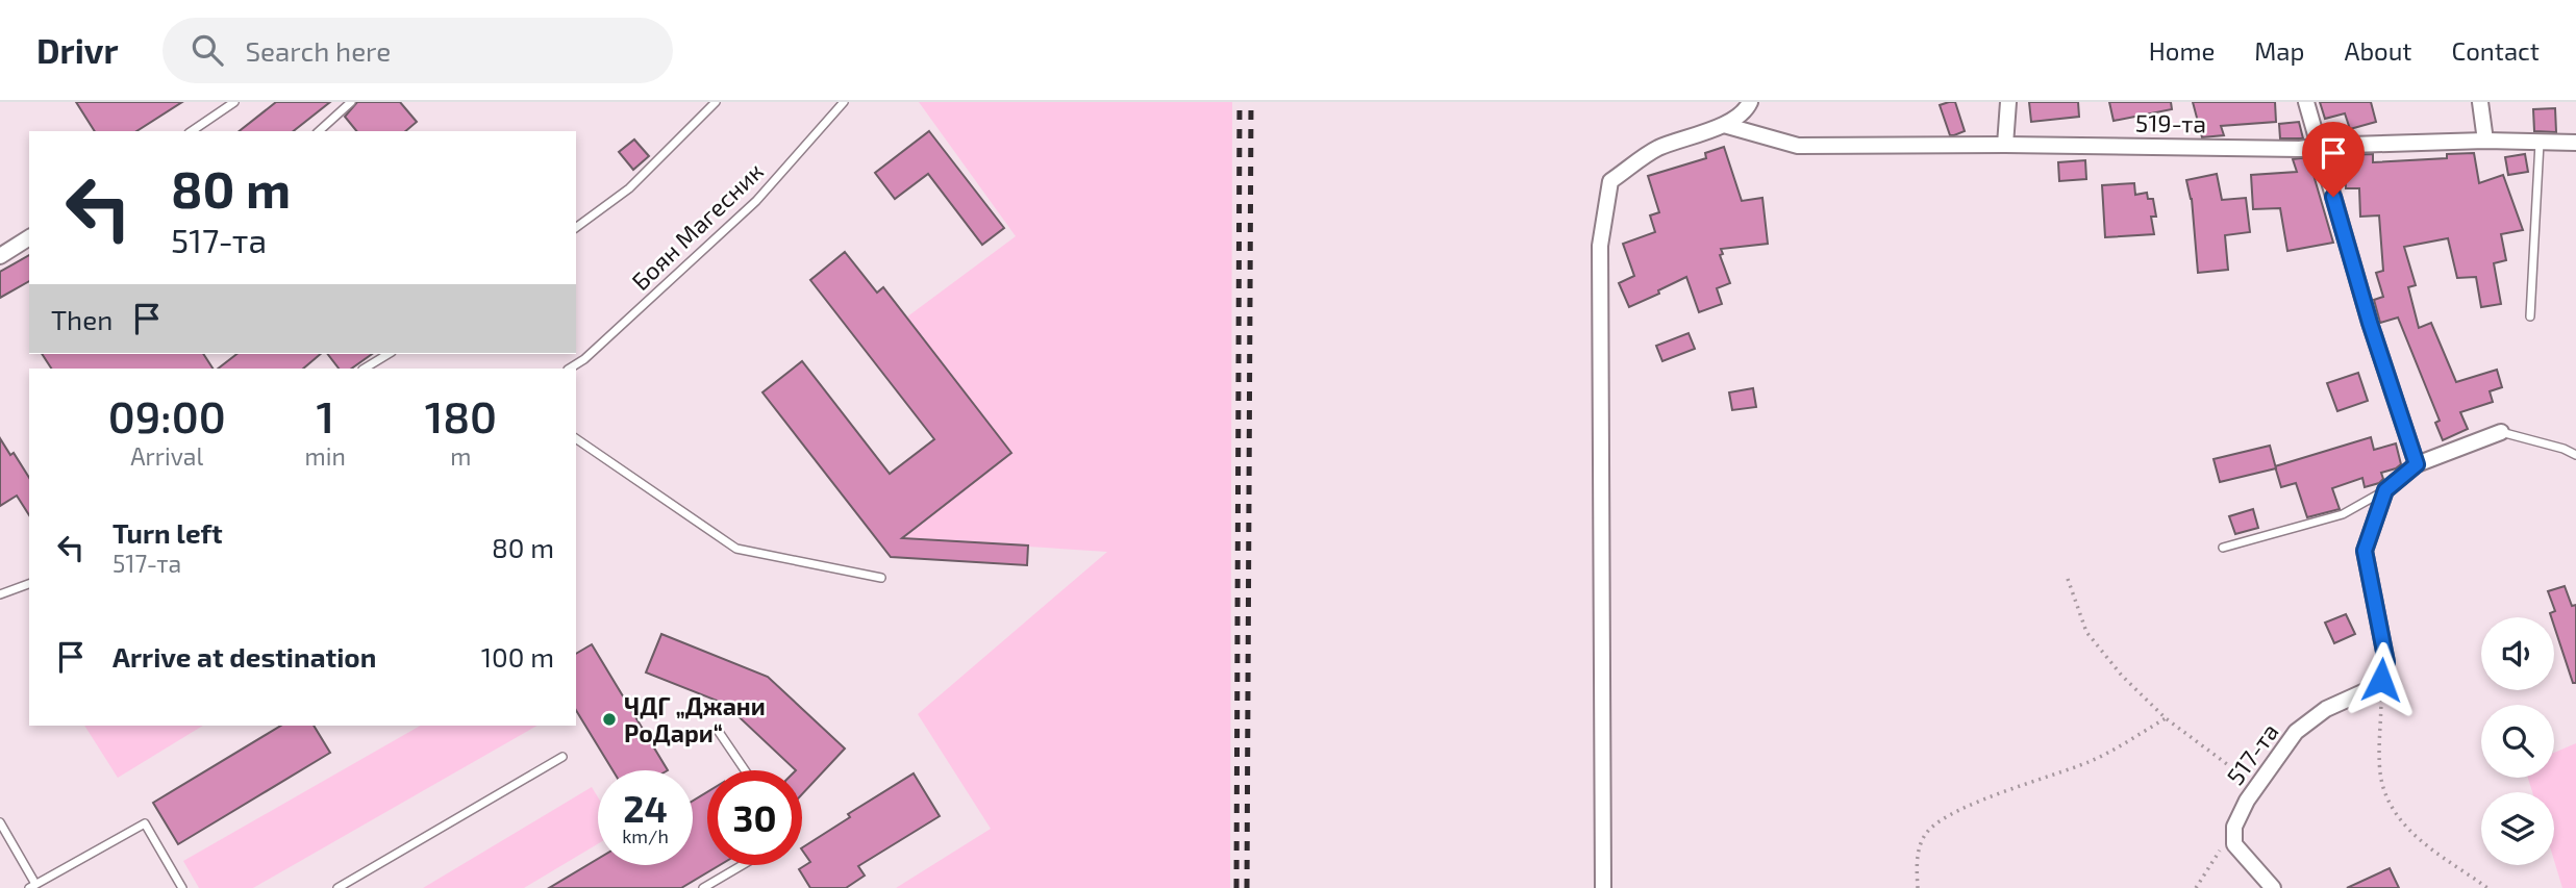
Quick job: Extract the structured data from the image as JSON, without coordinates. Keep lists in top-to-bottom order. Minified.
{"streets":{"street":["519-та","517-та"],"lane":["Боян Магесник"]},"places":["ЧДГ „Джани РоДари“"],"page":{"header":"Drivr","search":"Search here","nav":["Home","Map","About","Contact"],"turn":["80 m","517-та"],"then":"Then","eta":["09:00","Arrival","1","min","180","m"],"list":[{"name":"Turn left","note":"517-та","value":"80 m"},{"name":"Arrive at destination","value":"100 m"}],"speed":"24 km/h","limit":"30"}}
